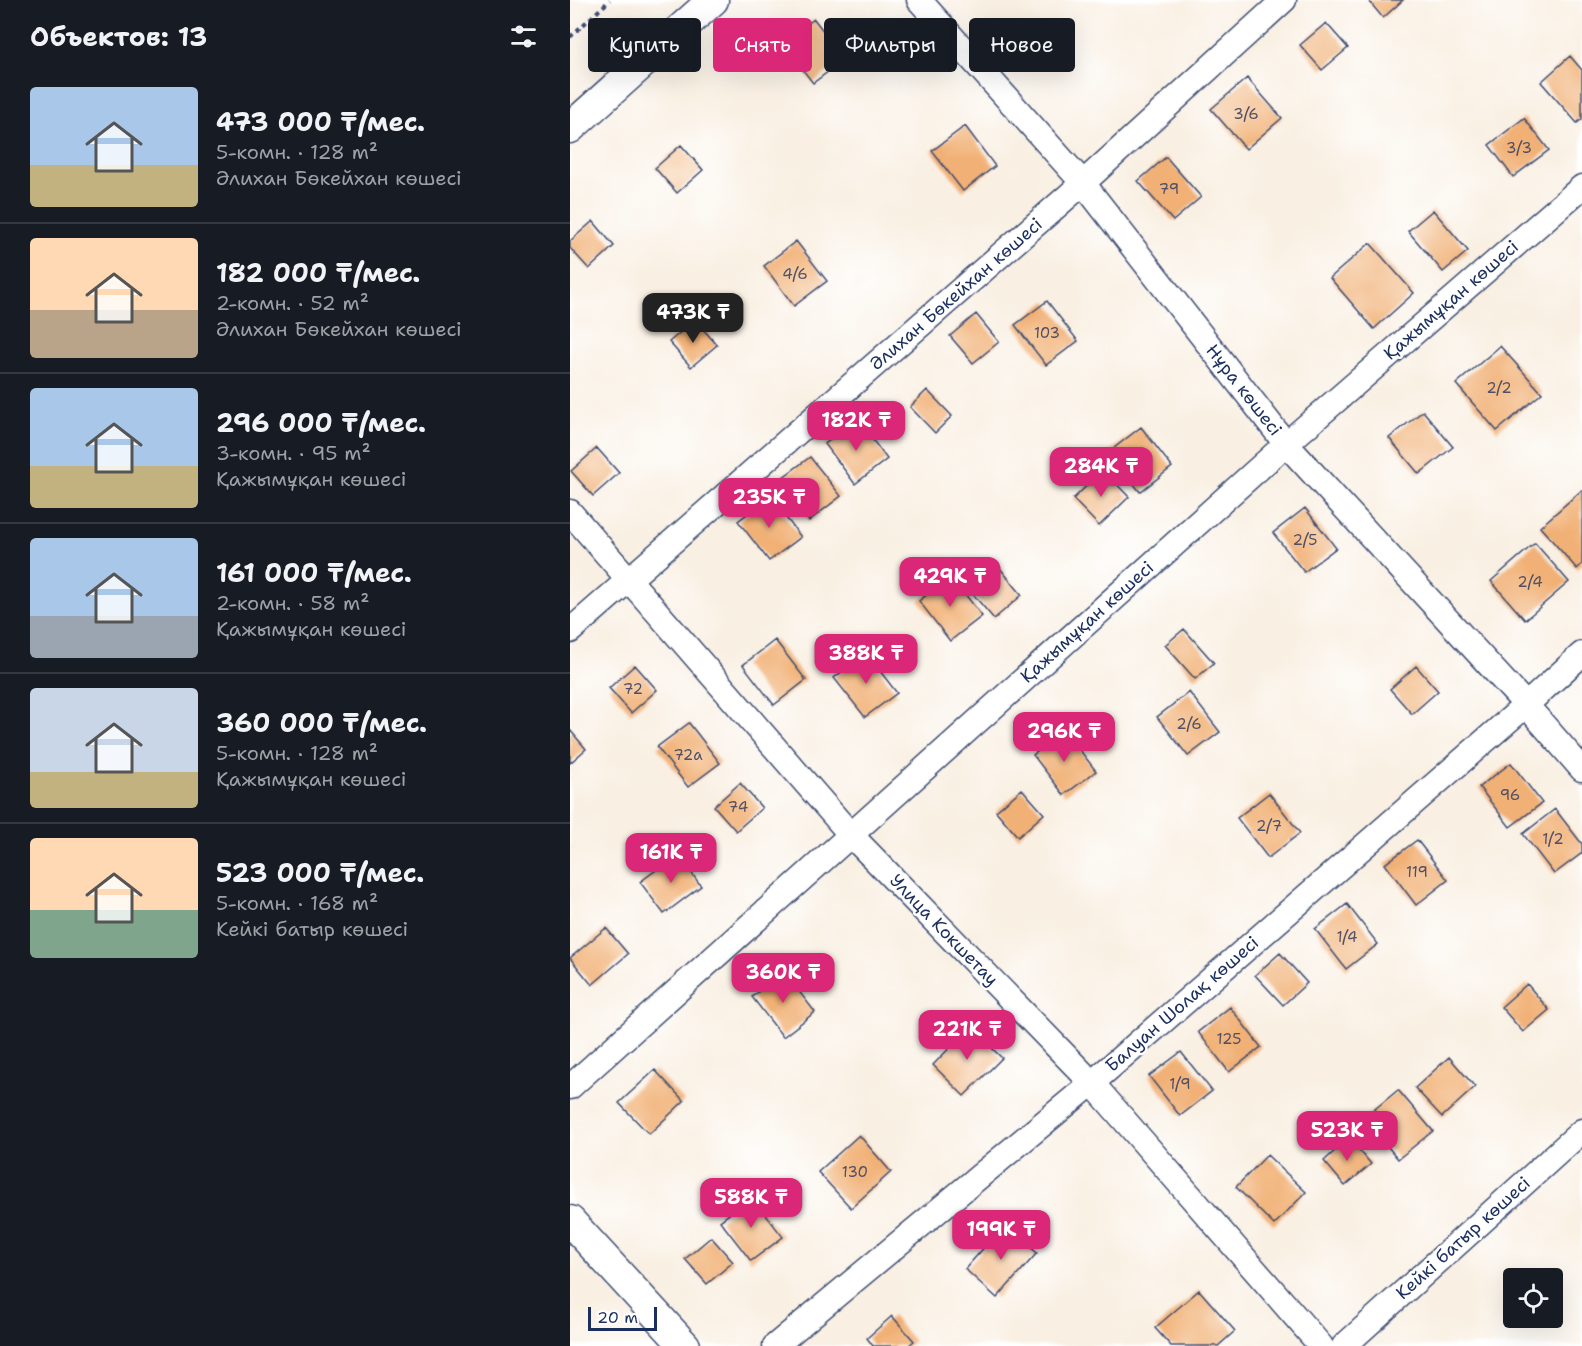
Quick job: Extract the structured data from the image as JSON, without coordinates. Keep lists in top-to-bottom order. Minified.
{"streets":{"street":["Әлихан Бөкейхан көшесі","Қажымұқан көшесі","Нұра көшесі","Улица Кокшетау","Балуан Шолақ көшесі","Кейкі батыр көшесі"]},"crossings":[["Әлихан Бөкейхан көшесі","Нұра көшесі"],["Әлихан Бөкейхан көшесі","Улица Кокшетау"],["Қажымұқан көшесі","Нұра көшесі"],["Қажымұқан көшесі","Улица Кокшетау"],["Нұра көшесі","Балуан Шолақ көшесі"],["Улица Кокшетау","Балуан Шолақ көшесі"]],"house_numbers":["3/6","3/3","79","4/6","103","2/2","2/5","2/4","72","2/6","72а","96","74","2/7","1/2","119","1/4","125","1/9","130"],"scale_bar":"20 m","page":{"heading":"Объектов: 13","chip":["Купить","Снять","Фильтры","Новое"],"list":[{"name":"473 000 ₸/мес.","note":"5-комн. · 128 m² · Әлихан Бөкейхан көшесі"},{"name":"182 000 ₸/мес.","note":"2-комн. · 52 m² · Әлихан Бөкейхан көшесі"},{"name":"296 000 ₸/мес.","note":"3-комн. · 95 m² · Қажымұқан көшесі"},{"name":"161 000 ₸/мес.","note":"2-комн. · 58 m² · Қажымұқан көшесі"},{"name":"360 000 ₸/мес.","note":"5-комн. · 128 m² · Қажымұқан көшесі"},{"name":"523 000 ₸/мес.","note":"5-комн. · 168 m² · Кейкі батыр көшесі"}],"price":["473K ₸","182K ₸","284K ₸","235K ₸","429K ₸","388K ₸","296K ₸","161K ₸","360K ₸","221K ₸","523K ₸","588K ₸","199K ₸"],"scale":"20 m"}}
